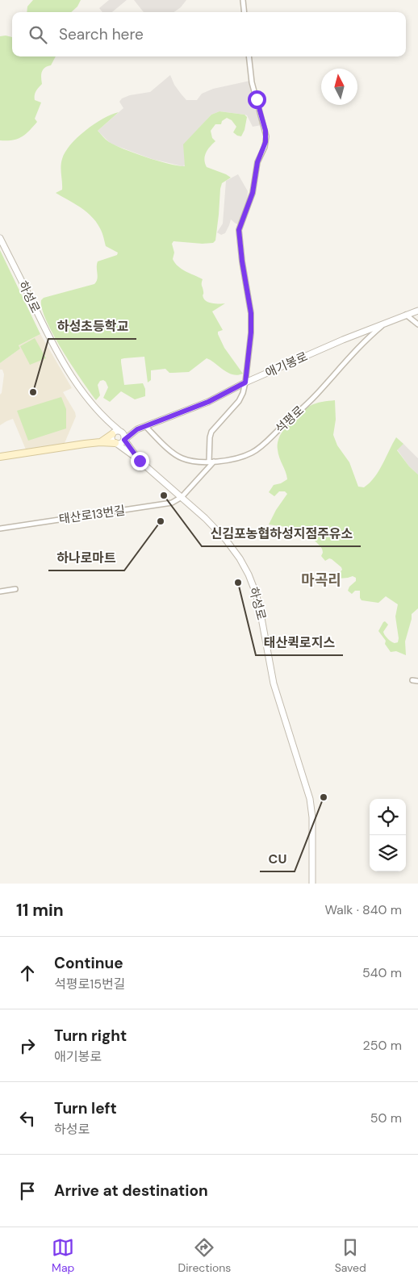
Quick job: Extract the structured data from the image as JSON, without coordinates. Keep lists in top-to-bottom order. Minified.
{"streets":{"street":["하성로","애기봉로","석평로","태산로13번길"]},"crossings":[["하성로","애기봉로"],["하성로","태산로13번길"],["애기봉로","석평로"]],"districts":["마곡리"],"places":["하성초등학교","신김포농협하성지점주유소","하나로마트","태산퀵로지스","CU"],"north":"top","page":{"search":"Search here","heading":["11 min","Walk · 840 m"],"list":[["Continue","석평로15번길","540 m"],["Turn right","애기봉로","250 m"],["Turn left","하성로","50 m"],"Arrive at destination"],"nav":["Map","Directions","Saved"]}}
